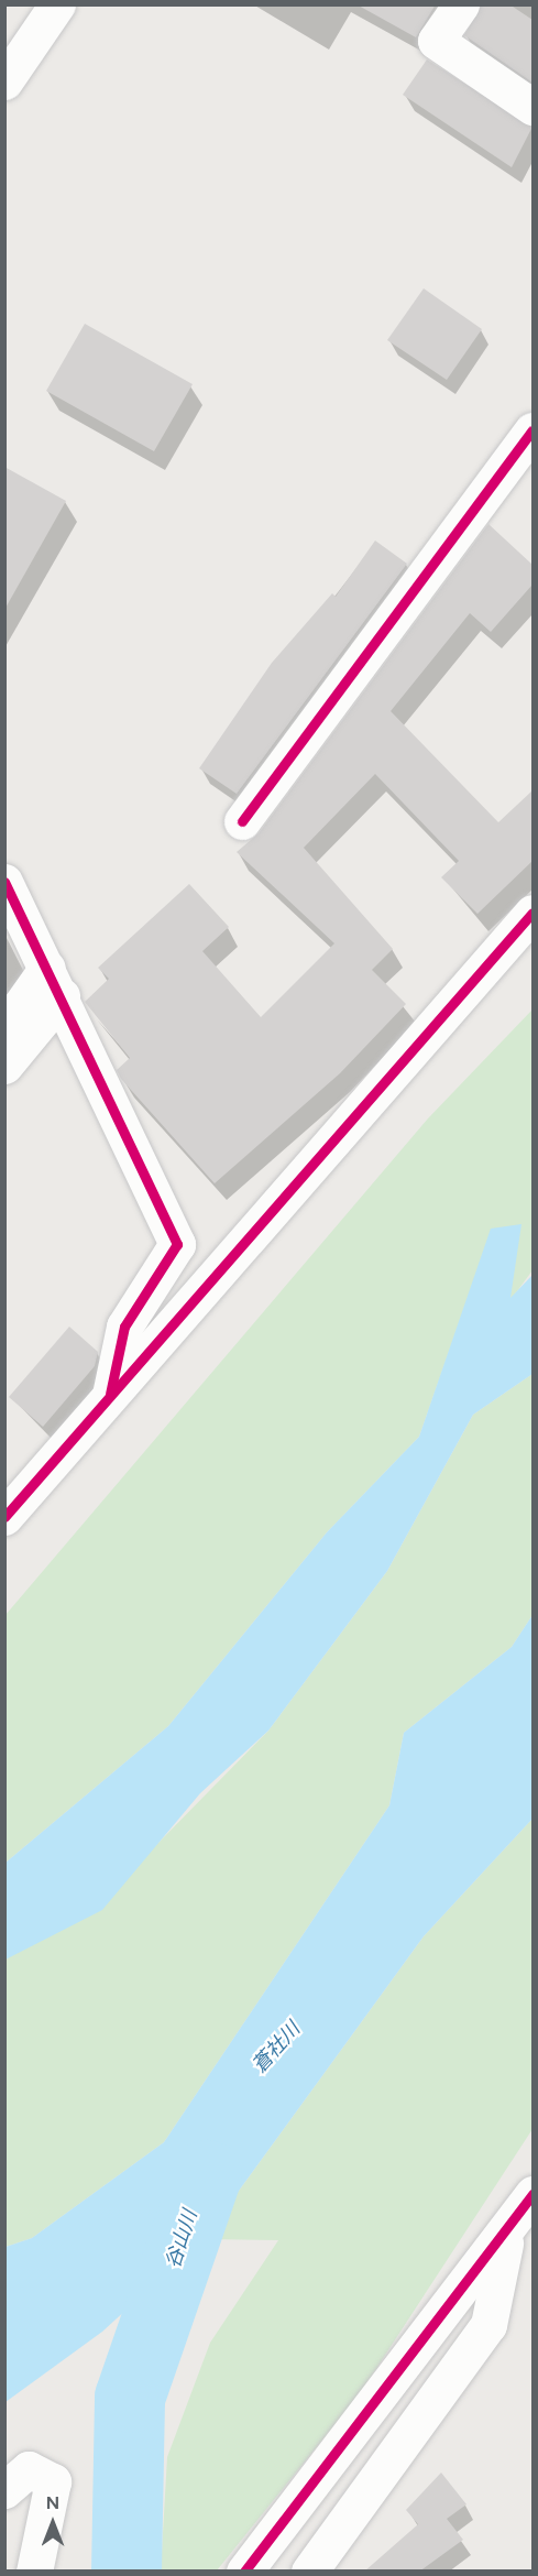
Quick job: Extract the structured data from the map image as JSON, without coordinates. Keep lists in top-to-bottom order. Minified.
{"water":["蒼社川","谷山川"],"north":"top"}
